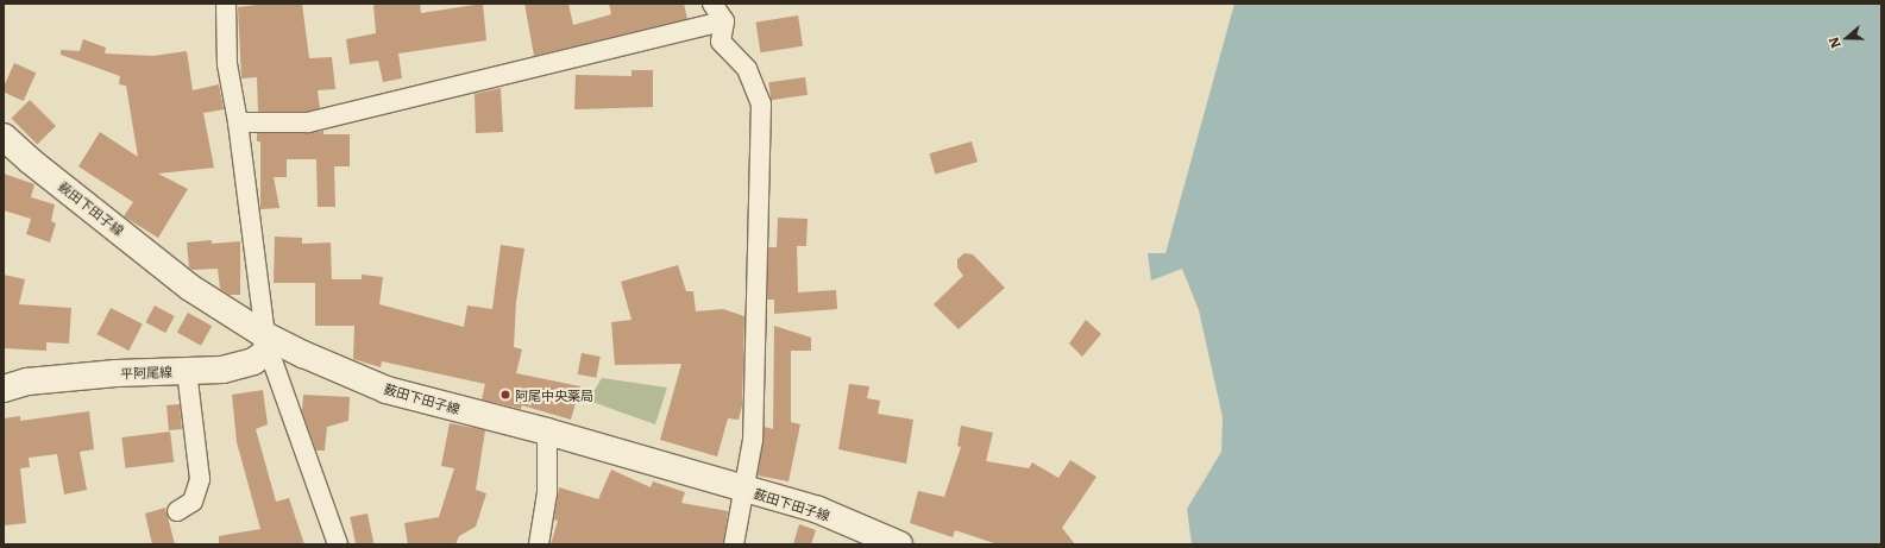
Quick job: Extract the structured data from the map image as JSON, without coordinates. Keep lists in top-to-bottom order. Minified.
{"streets":{"main road":["薮田下田子線","平阿尾線"]},"crossings":[["薮田下田子線","平阿尾線"]],"places":["阿尾中央薬局"],"north":"left"}
